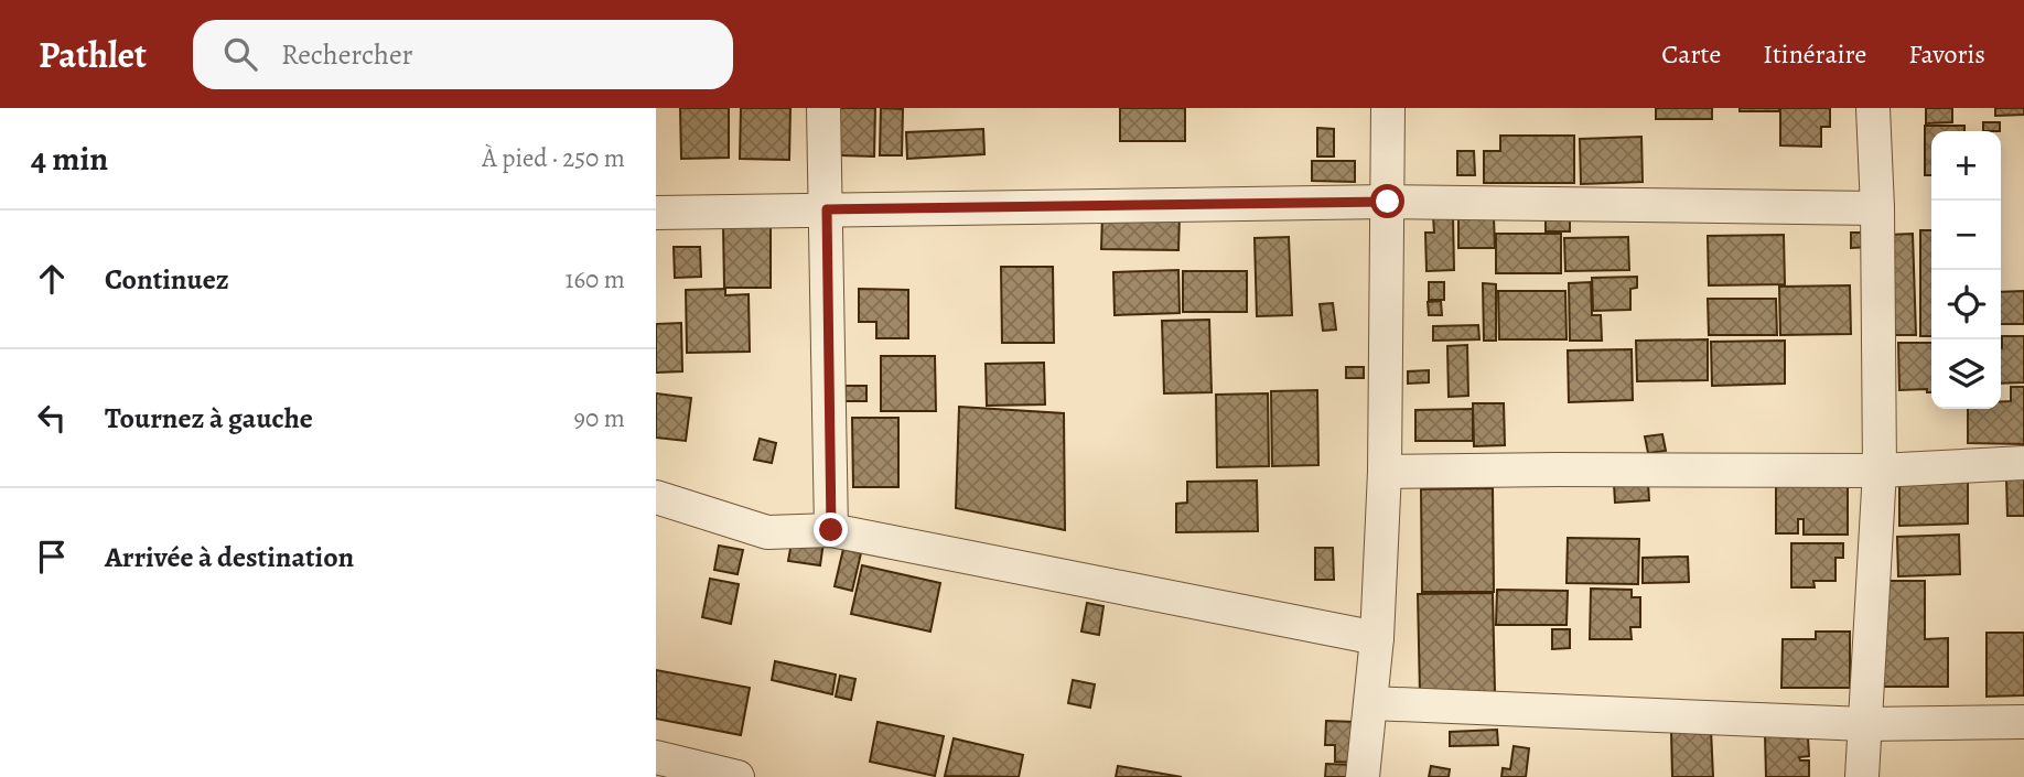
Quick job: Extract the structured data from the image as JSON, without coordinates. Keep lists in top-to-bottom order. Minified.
{"page":{"header":"Pathlet","search":"Rechercher","nav":["Carte","Itinéraire","Favoris"],"heading":["4 min","À pied · 250 m"],"map_buttons":["+","−"],"list":[["Continuez","160 m"],["Tournez à gauche","90 m"],"Arrivée à destination"]}}
